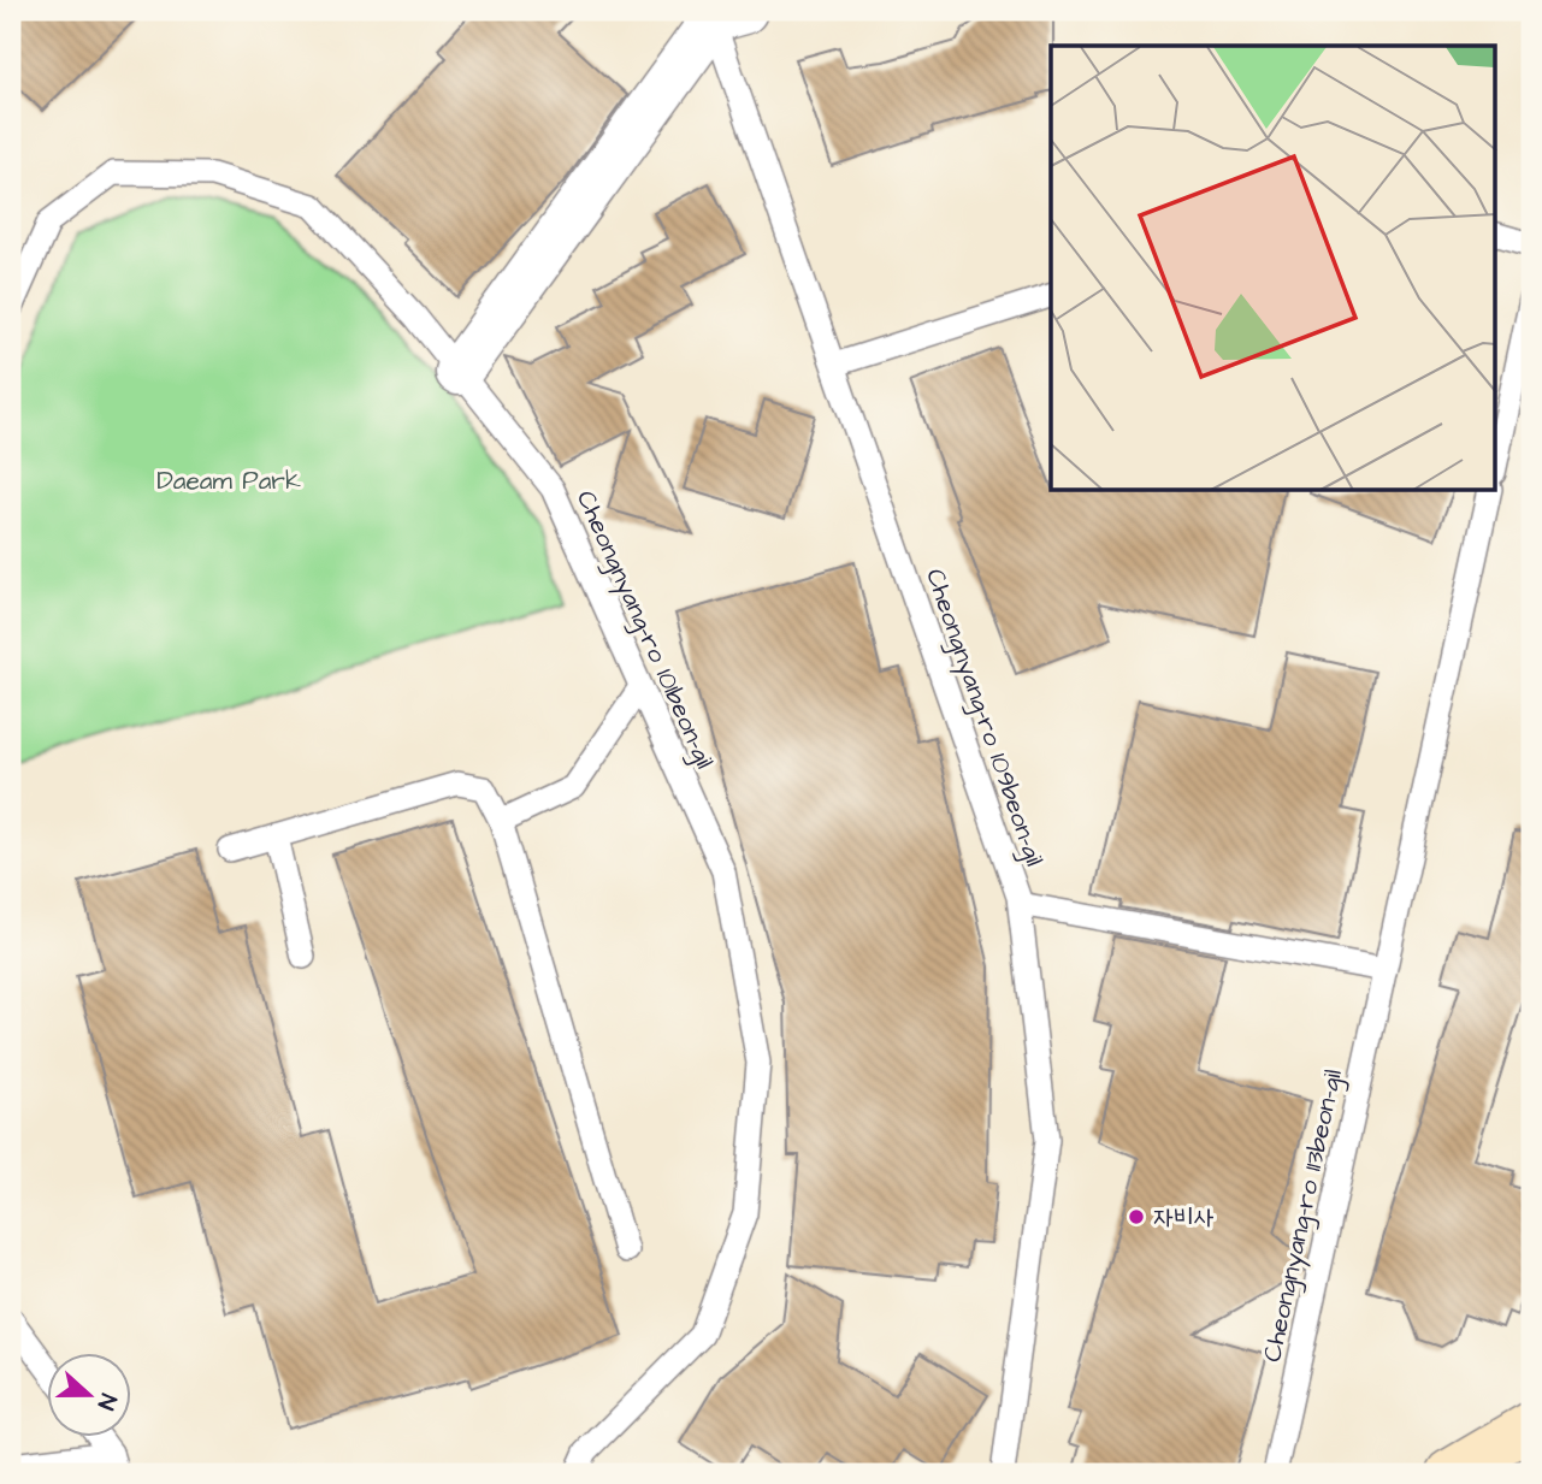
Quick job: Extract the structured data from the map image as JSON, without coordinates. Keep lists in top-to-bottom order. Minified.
{"streets":{"lane":["Cheongnyang-ro 101beon-gil","Cheongnyang-ro 109beon-gil","Cheongnyang-ro 113beon-gil"]},"parks":["Daeam Park"],"places":["자비사"],"north":"right"}
